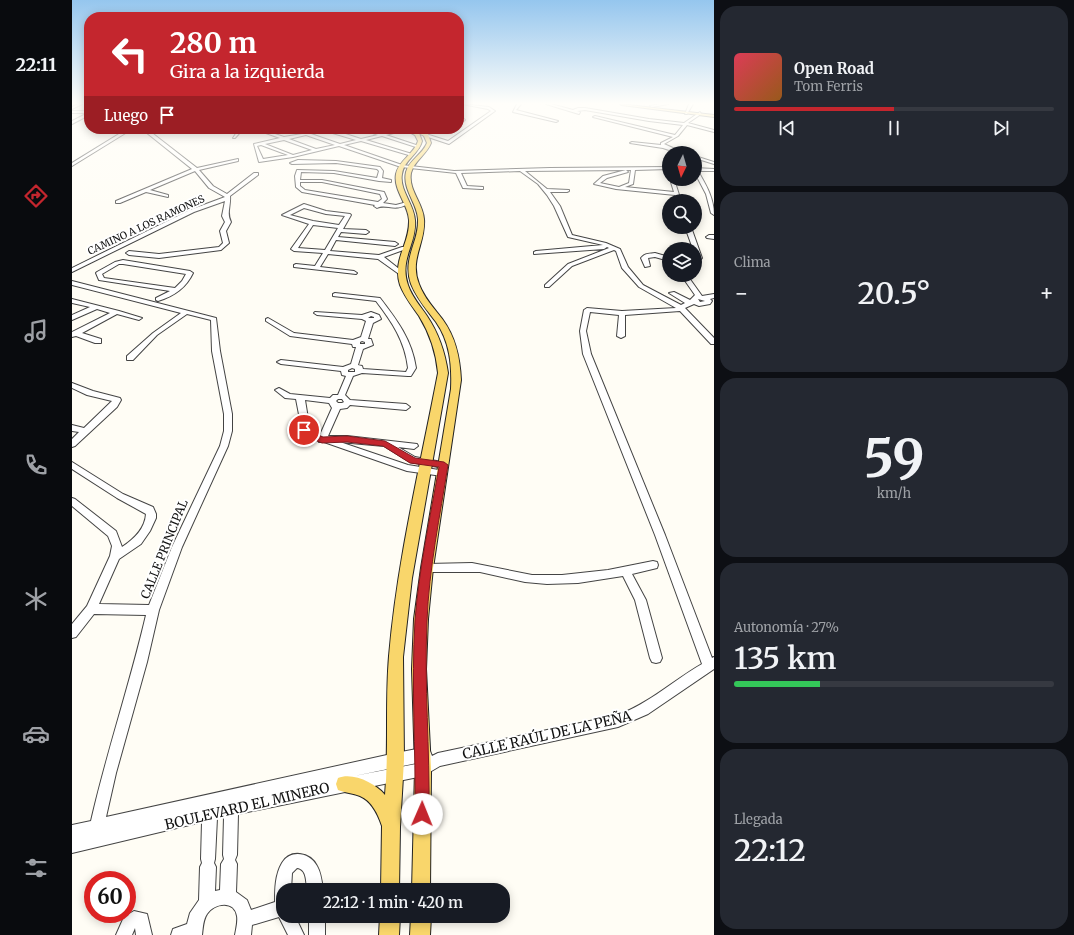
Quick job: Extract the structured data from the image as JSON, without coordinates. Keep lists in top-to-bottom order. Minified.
{"streets":{"street":["CAMINO A LOS RAMONES","CALLE PRINCIPAL","CALLE RAÚL DE LA PEÑA","BOULEVARD EL MINERO"]},"crossings":[["CALLE PRINCIPAL","BOULEVARD EL MINERO"],["CALLE RAÚL DE LA PEÑA","BOULEVARD EL MINERO"]],"north":"bottom","page":{"tabs":"22:11","turn":["280 m","Gira a la izquierda"],"song":["Open Road","Tom Ferris"],"then":"Luego","tile":["Clima",["59","km/h"],["Autonomía · 27%","135 km"],["Llegada","22:12"]],"heat":["−","20.5°","+"],"limit":"60","trip":"22:12 · 1 min · 420 m"}}
